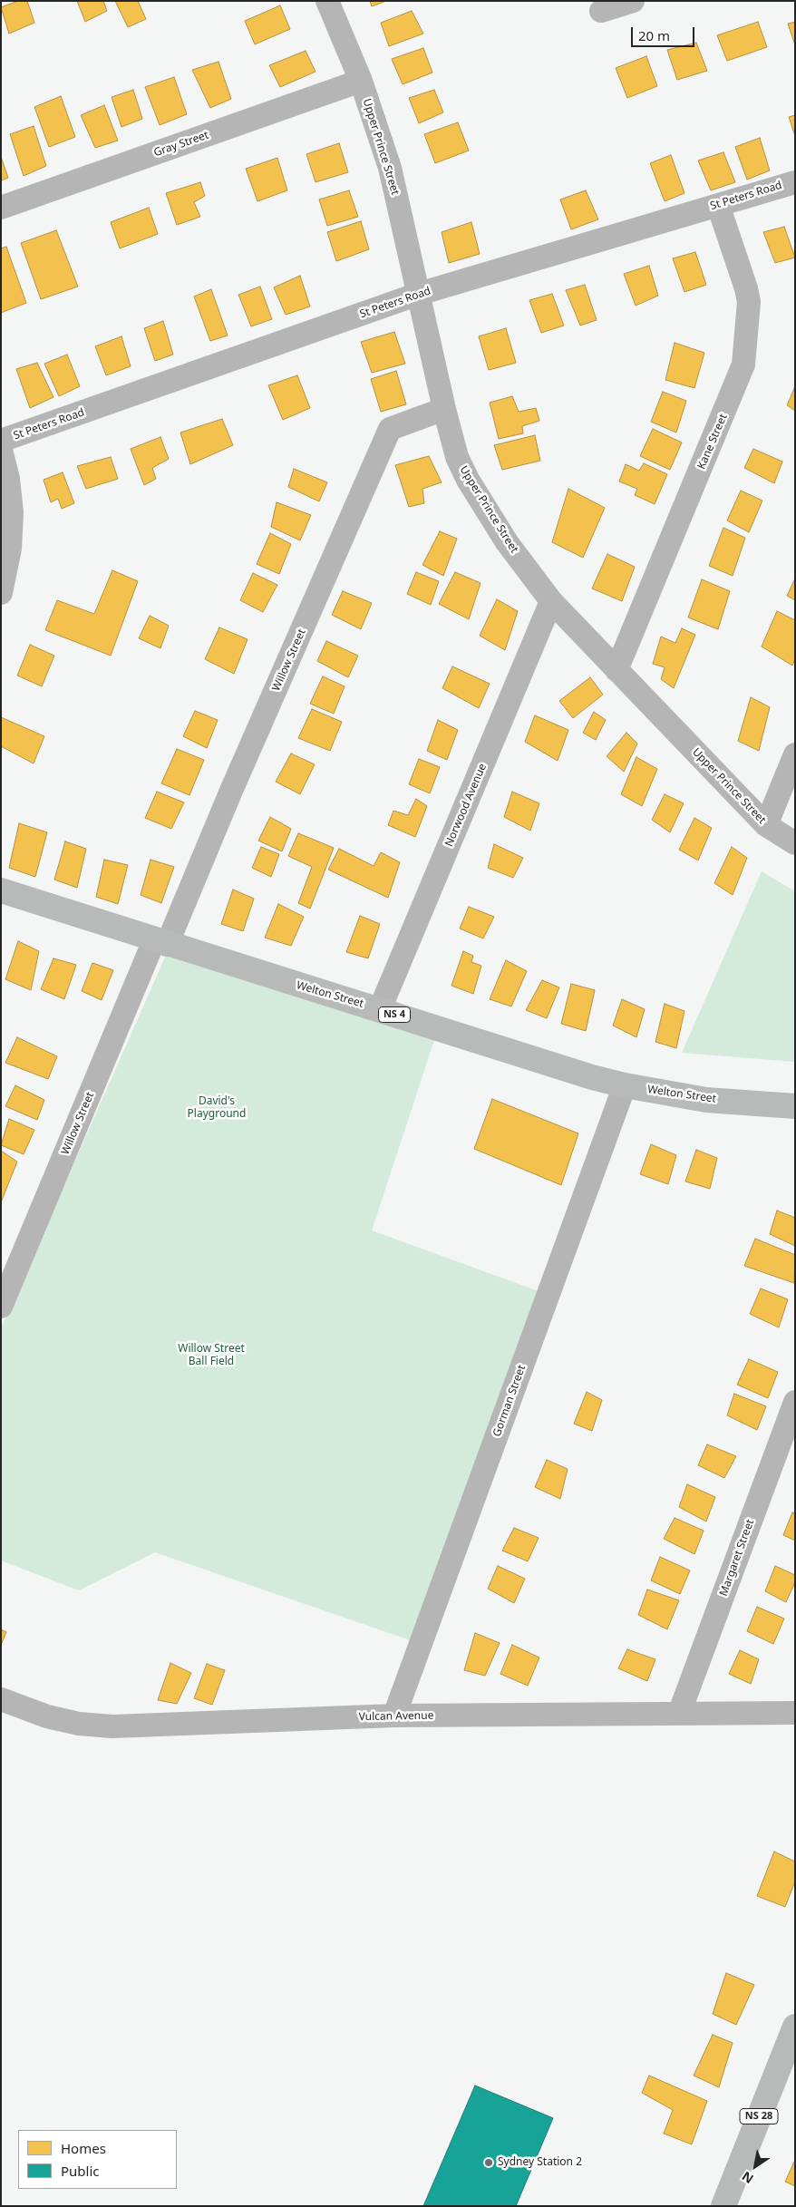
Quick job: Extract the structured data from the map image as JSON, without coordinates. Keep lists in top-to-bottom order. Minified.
{"streets":{"main road":["Welton Street","NS 4","NS 28"],"street":["Gray Street","Upper Prince Street","St Peters Road","Kane Street","Willow Street","Norwood Avenue","Gorman Street","Margaret Street","Vulcan Avenue"]},"crossings":[["Gray Street","Upper Prince Street"],["Upper Prince Street","St Peters Road"],["Upper Prince Street","Kane Street"],["Upper Prince Street","Willow Street"],["Upper Prince Street","Norwood Avenue"],["St Peters Road","Kane Street"],["Willow Street","Welton Street"],["Norwood Avenue","Welton Street"],["Welton Street","Gorman Street"],["Gorman Street","Vulcan Avenue"],["Margaret Street","Vulcan Avenue"]],"parks":["David's Playground","Willow Street Ball Field"],"places":["Sydney Station 2"],"legend":["Homes","Public"],"scale_bar":"20 m","north":"bottom left"}
